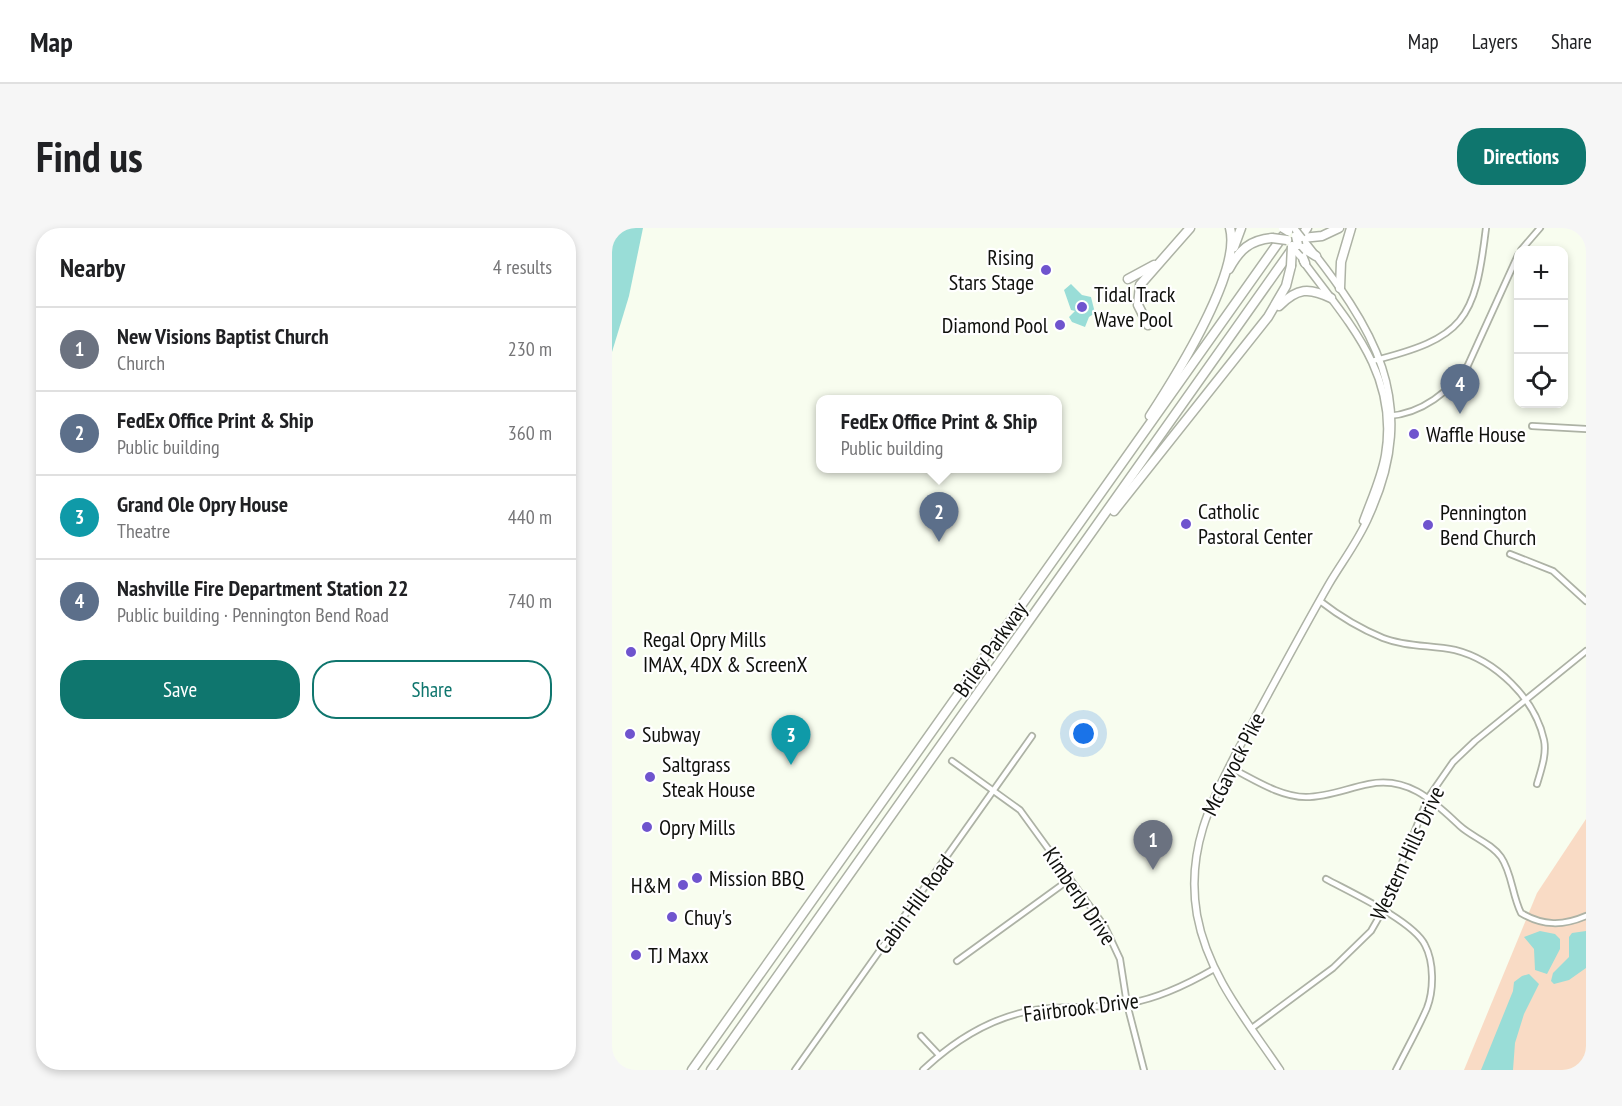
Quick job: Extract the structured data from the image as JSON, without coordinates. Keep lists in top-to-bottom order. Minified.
{"streets":{"highway":["Briley Parkway"],"main road":["McGavock Pike"],"street":["Western Hills Drive","Kimberly Drive","Cabin Hill Road","Fairbrook Drive"]},"crossings":[["Briley Parkway","McGavock Pike"],["McGavock Pike","Western Hills Drive"],["McGavock Pike","Fairbrook Drive"],["Kimberly Drive","Cabin Hill Road"],["Kimberly Drive","Fairbrook Drive"]],"places":["Rising Stars Stage","Tidal Track Wave Pool","Diamond Pool","Waffle House","Catholic Pastoral Center","Pennington Bend Church","Regal Opry Mills IMAX, 4DX & ScreenX","Subway","Saltgrass Steak House","Opry Mills","Mission BBQ","H&M","Chuy's","TJ Maxx"],"page":{"header":"Map","nav":["Map","Layers","Share"],"buttons":["Directions",["Save","Share"]],"title":"Find us","heading":["Nearby","4 results"],"map_buttons":["+","−"],"list":[{"mark":"1","name":"New Visions Baptist Church","note":"Church","value":"230 m"},{"mark":"2","name":"FedEx Office Print & Ship","note":"Public building","value":"360 m"},{"mark":"3","name":"Grand Ole Opry House","note":"Theatre","value":"440 m"},{"mark":"4","name":"Nashville Fire Department Station 22","note":"Public building · Pennington Bend Road","value":"740 m"}],"pins":["4","2","3","1"],"popup":["FedEx Office Print & Ship","Public building"]}}
